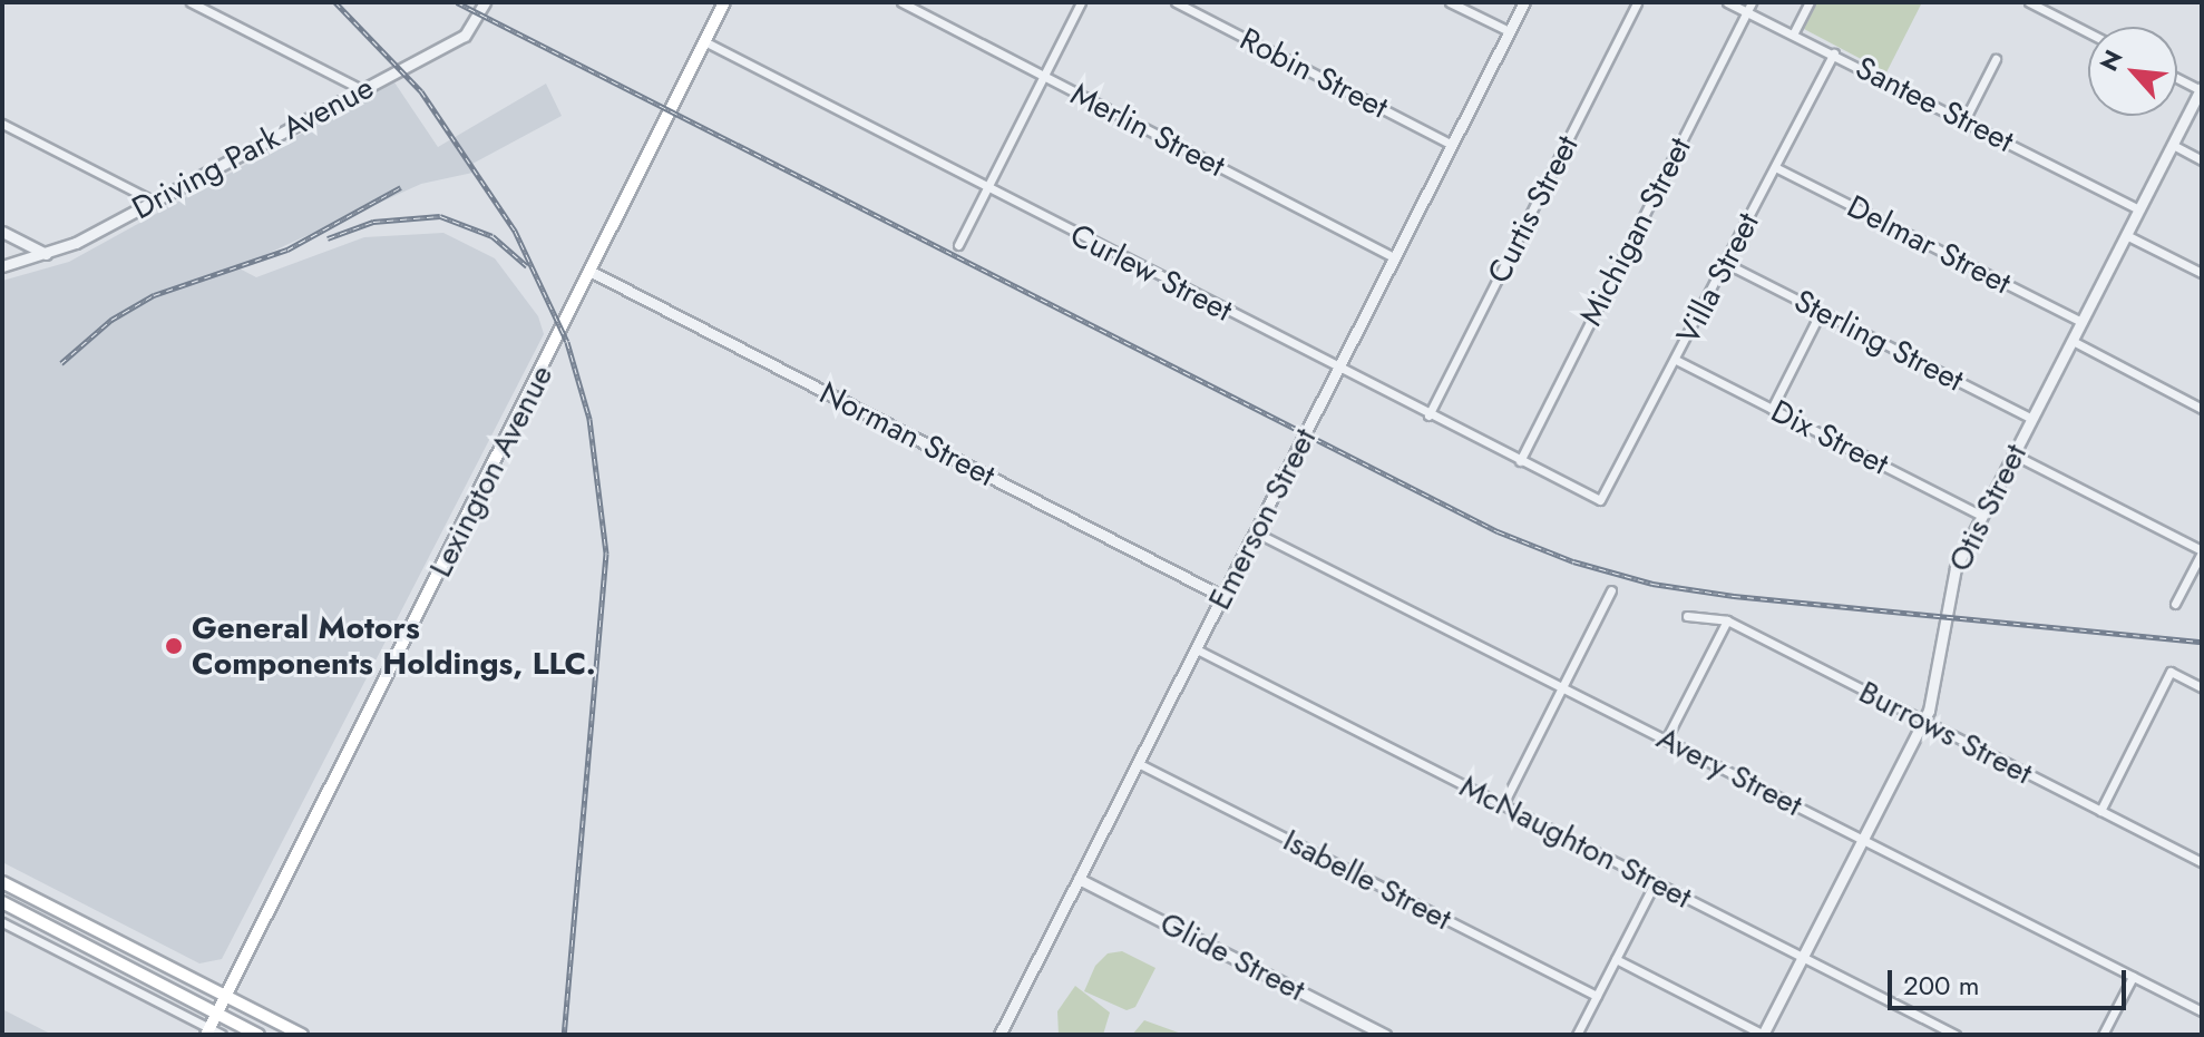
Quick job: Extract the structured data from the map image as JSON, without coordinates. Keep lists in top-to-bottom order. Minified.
{"streets":{"main road":["Lexington Avenue"],"street":["Robin Street","Santee Street","Merlin Street","Driving Park Avenue","Curtis Street","Michigan Street","Delmar Street","Curlew Street","Villa Street","Sterling Street","Norman Street","Dix Street","Otis Street","Emerson Street","Burrows Street","Avery Street","McNaughton Street","Isabelle Street","Glide Street"]},"crossings":[["Robin Street","Emerson Street"],["Santee Street","Michigan Street"],["Santee Street","Villa Street"],["Santee Street","Otis Street"],["Merlin Street","Emerson Street"],["Curtis Street","Curlew Street"],["Michigan Street","Curlew Street"],["Delmar Street","Villa Street"],["Delmar Street","Otis Street"],["Curlew Street","Villa Street"],["Curlew Street","Lexington Avenue"],["Curlew Street","Emerson Street"],["Villa Street","Sterling Street"],["Villa Street","Dix Street"],["Sterling Street","Otis Street"],["Norman Street","Lexington Avenue"],["Norman Street","Emerson Street"],["Dix Street","Otis Street"],["Otis Street","Burrows Street"],["Otis Street","Avery Street"],["Otis Street","McNaughton Street"],["Emerson Street","Avery Street"],["Emerson Street","McNaughton Street"],["Emerson Street","Isabelle Street"],["Emerson Street","Glide Street"]],"places":["General Motors Components Holdings, LLC."],"scale_bar":"200 m","north":"top left"}
